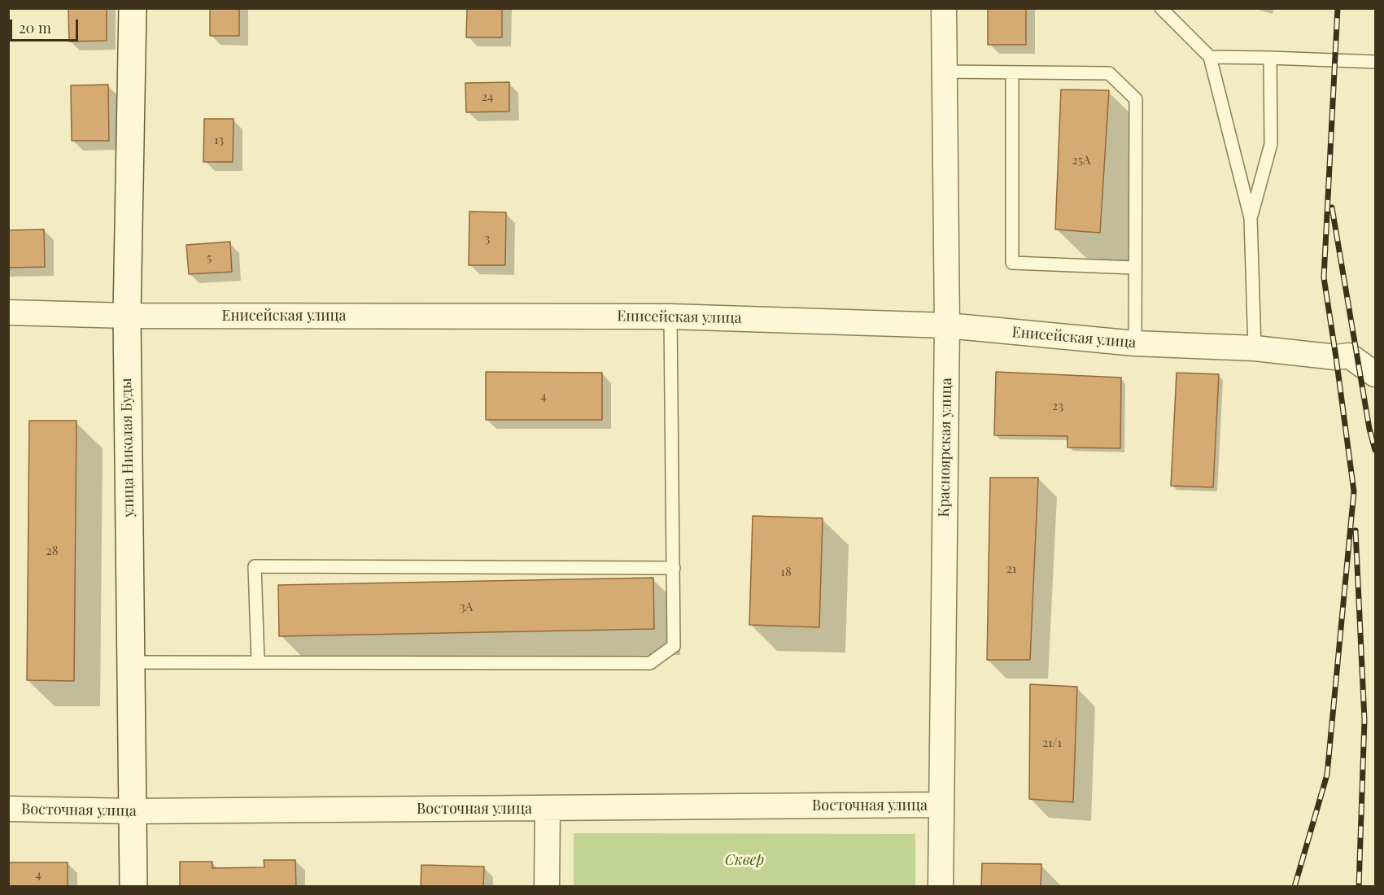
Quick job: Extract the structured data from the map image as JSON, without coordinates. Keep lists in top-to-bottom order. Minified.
{"streets":{"street":["Енисейская улица","улица Николая Буды","Красноярская улица","Восточная улица"]},"crossings":[["Енисейская улица","улица Николая Буды"],["Енисейская улица","Красноярская улица"],["улица Николая Буды","Восточная улица"],["Красноярская улица","Восточная улица"]],"parks":["Сквер"],"house_numbers":["24","13","25А","3","5","4","23","28","21","18","3А","21/1","4"],"scale_bar":"20 m"}
